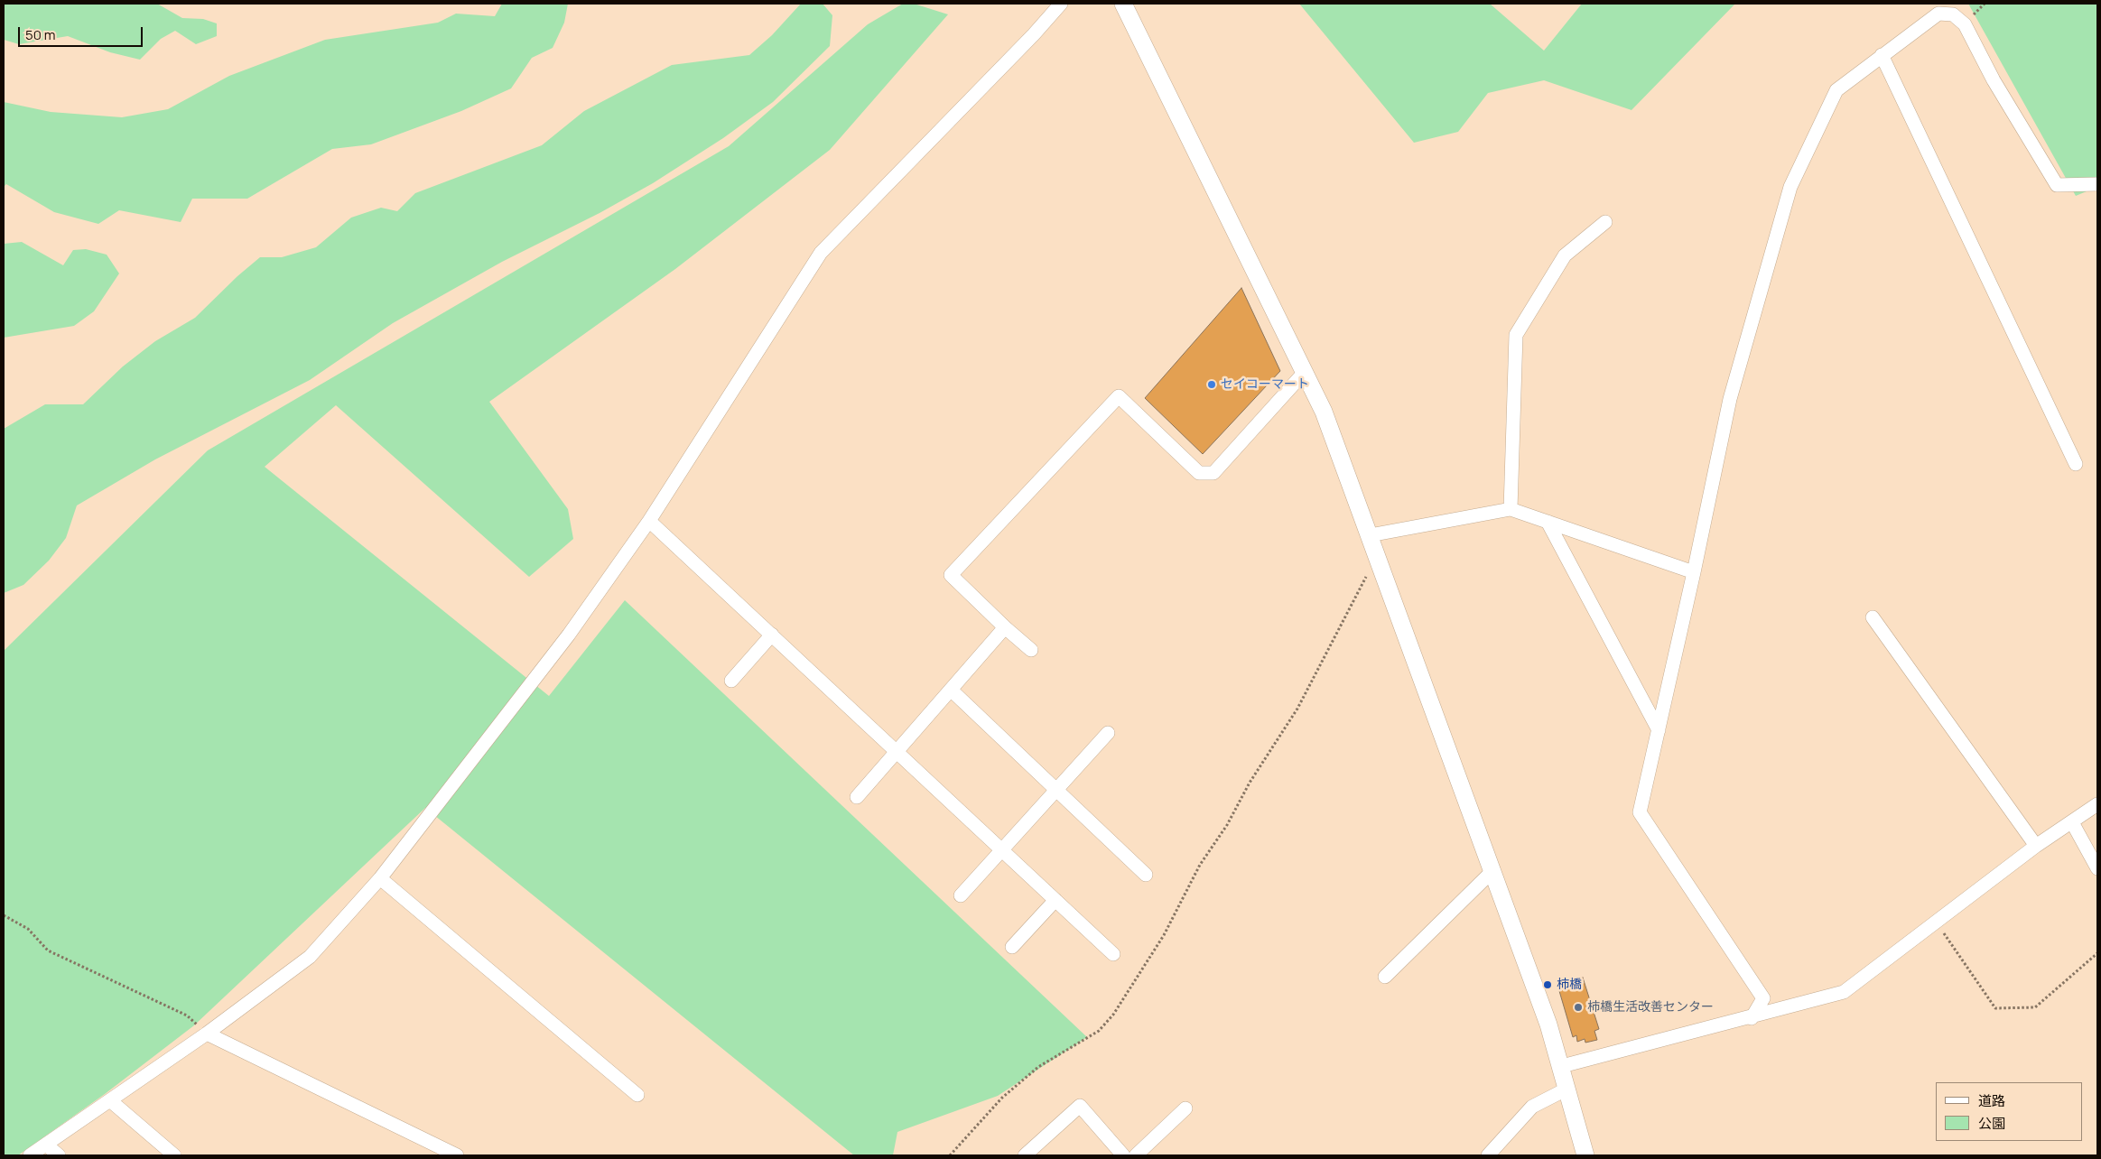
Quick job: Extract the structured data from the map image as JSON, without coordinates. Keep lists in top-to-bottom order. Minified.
{"places":["セイコーマート","柿橋","柿橋生活改善センター"],"legend":["道路","公園"],"scale_bar":"50 m"}
